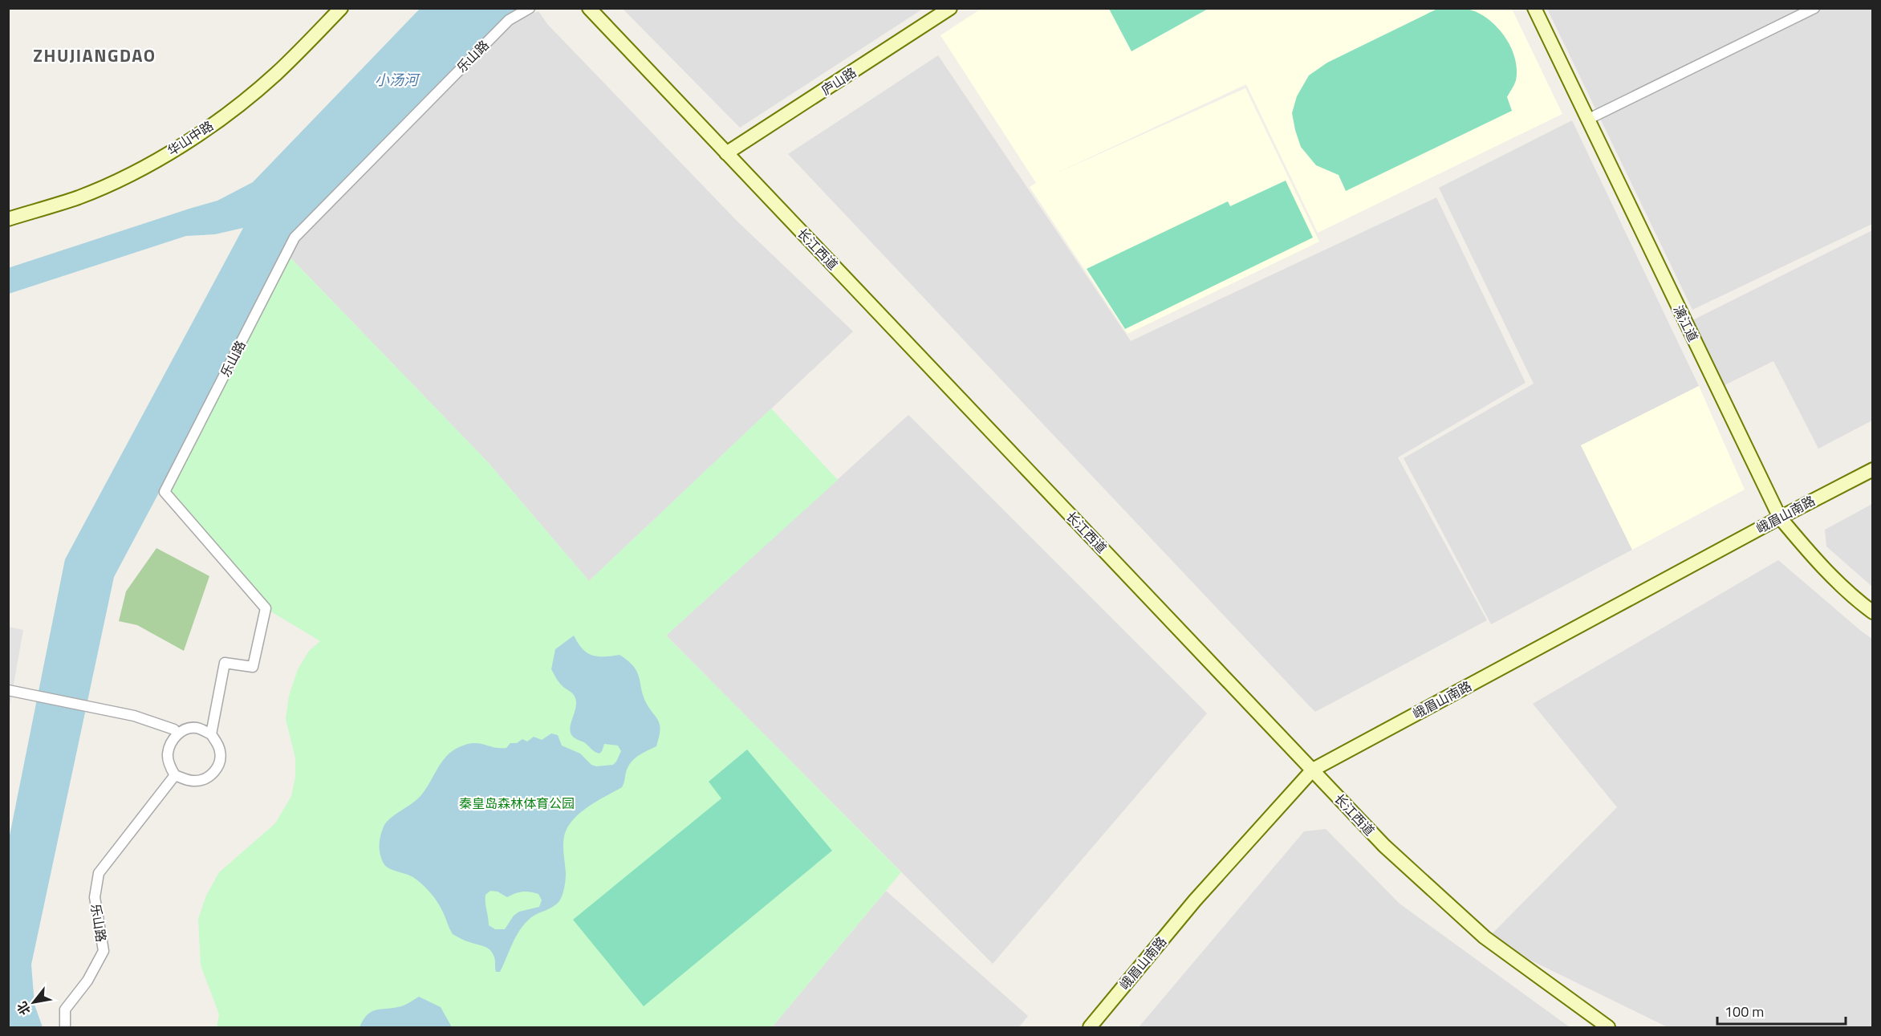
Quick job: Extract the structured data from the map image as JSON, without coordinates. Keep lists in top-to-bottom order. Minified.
{"streets":{"street":["乐山路","庐山路","华山中路","长江西道","漓江道","峨眉山南路"]},"crossings":[["庐山路","长江西道"],["长江西道","峨眉山南路"],["漓江道","峨眉山南路"]],"districts":["ZHUJIANGDAO"],"water":["小汤河"],"parks":["秦皇岛森林体育公园"],"scale_bar":"100 m","north":"bottom left"}
